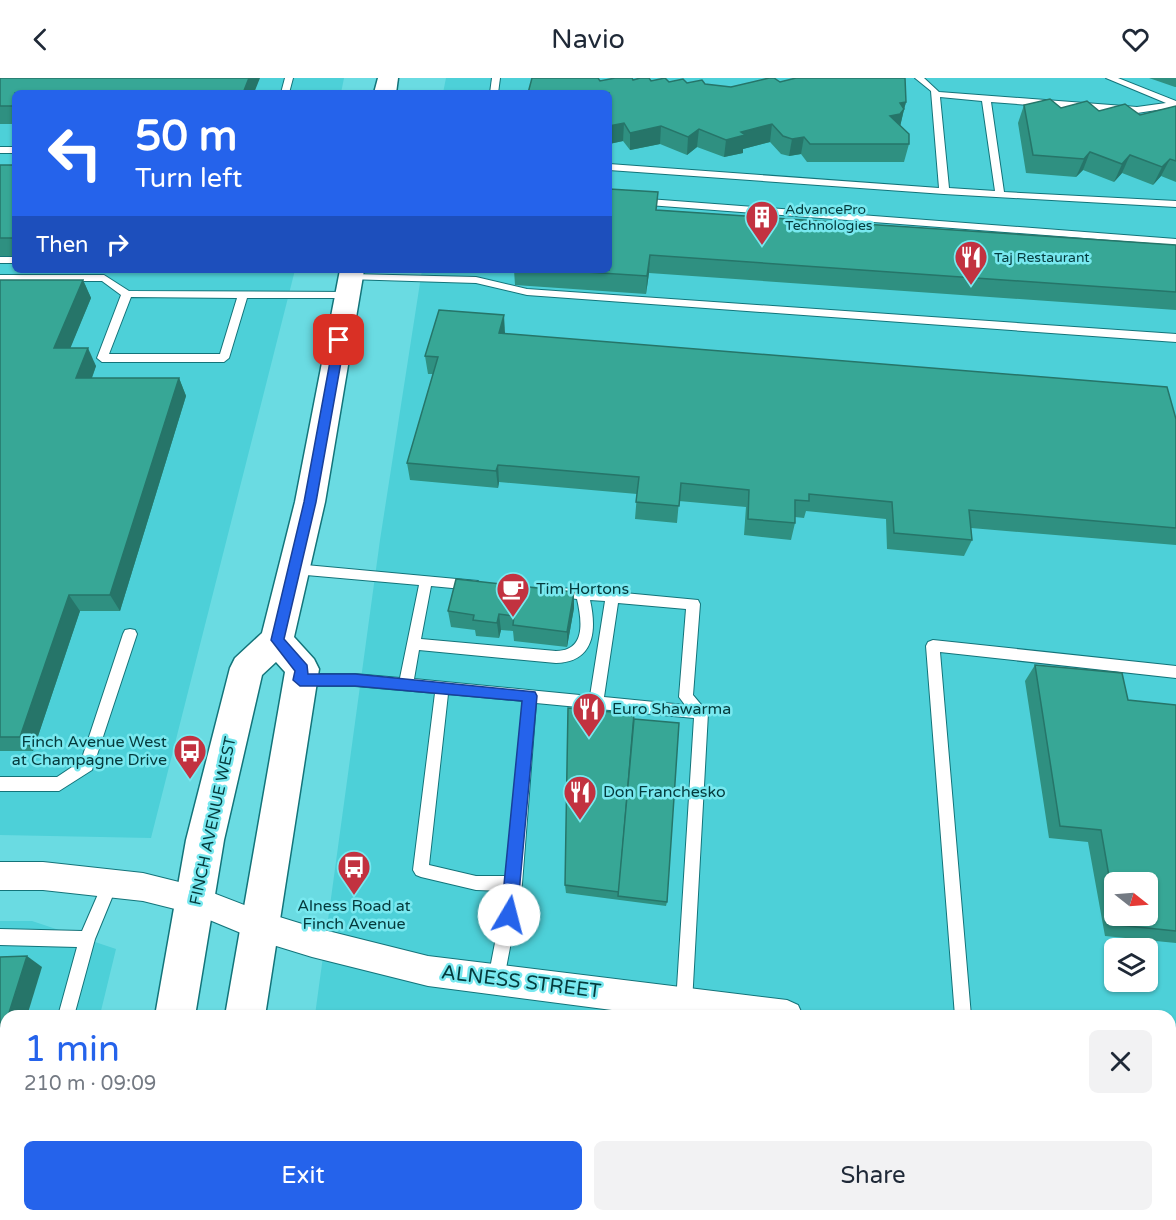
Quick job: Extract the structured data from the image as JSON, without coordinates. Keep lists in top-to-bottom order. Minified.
{"streets":{"main road":["FINCH AVENUE WEST"],"street":["ALNESS STREET"]},"crossings":[["FINCH AVENUE WEST","ALNESS STREET"]],"places":{"building":["AdvancePro Technologies"],"restaurant":["Taj Restaurant","Euro Shawarma","Don Franchesko"],"cafe":["Tim Hortons"],"bus stop":["Finch Avenue West at Champagne Drive","Alness Road at Finch Avenue"]},"north":"right","page":{"header":"Navio","turn":["50 m","Turn left"],"then":"Then","heading":["1 min","210 m · 09:09"],"buttons":["Exit","Share"]}}
